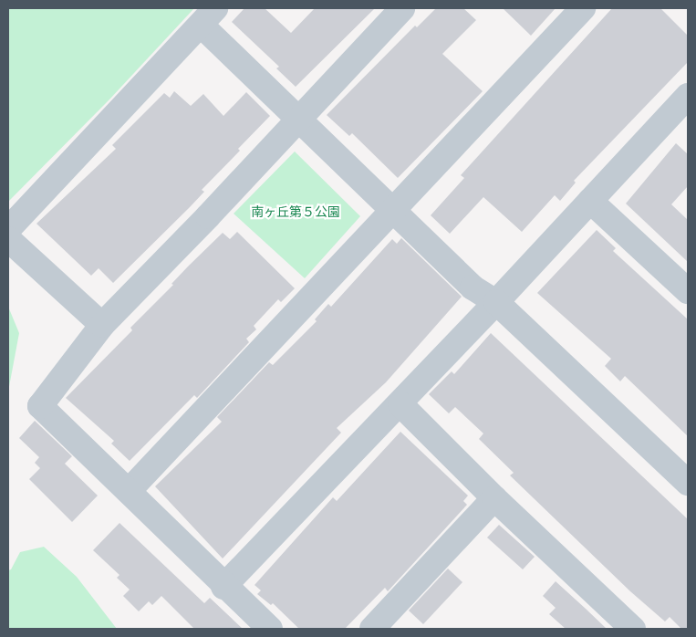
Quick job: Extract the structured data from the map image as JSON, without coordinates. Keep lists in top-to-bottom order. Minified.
{"parks":["南ヶ丘第５公園"]}
